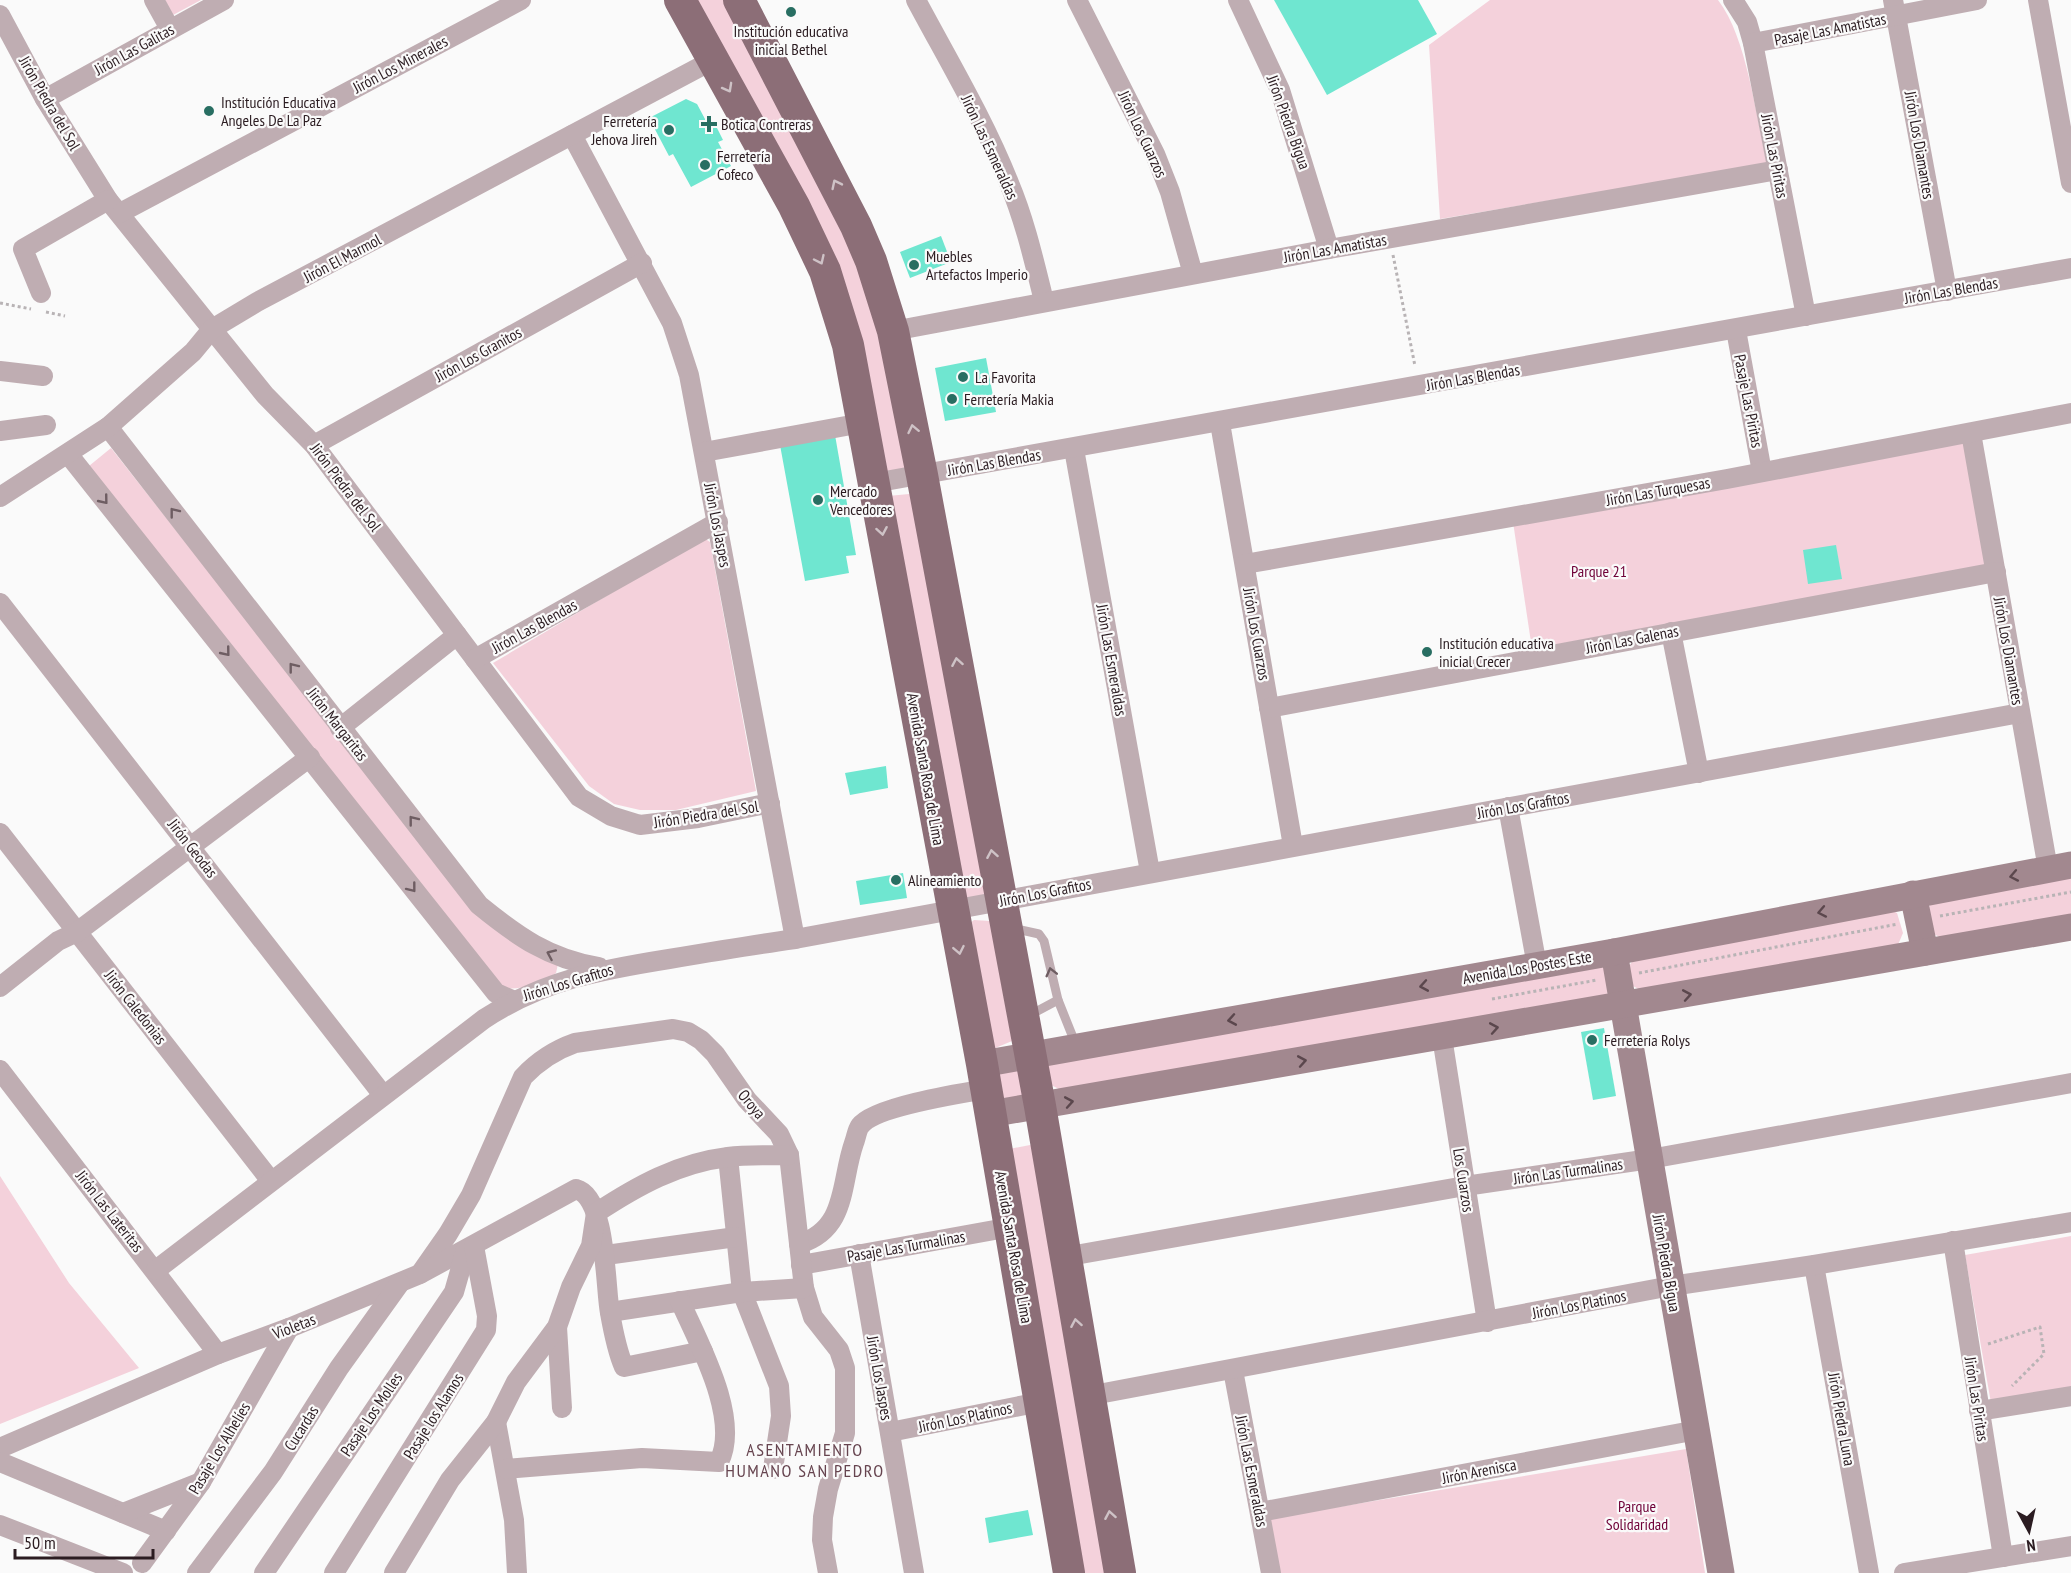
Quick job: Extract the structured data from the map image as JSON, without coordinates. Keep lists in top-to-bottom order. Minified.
{"streets":{"main road":["Jirón Piedra Bigua","Avenida Santa Rosa de Lima","Avenida Los Postes Este"],"street":["Pasaje Las Amatistas","Jirón Las Galitas","Jirón Los Minerales","Jirón Piedra del Sol","Jirón Los Cuarzos","Jirón Los Diamantes","Jirón Las Esmeraldas","Jirón Las Piritas","Jirón Las Amatistas","Jirón El Marmol","Jirón Las Blendas","Jirón Los Granitos","Pasaje Las Piritas","Jirón Las Turquesas","Jirón Los Jaspes","Jirón Las Galenas","Jirón Margaritas","Jirón Los Grafitos","Jirón Geodas","Jirón Caledonias","Oroya","Jirón Las Turmalinas","Los Cuarzos","Jirón Las Lateritas","Pasaje Las Turmalinas","Jirón Los Platinos","Violetas","Pasaje Los Molles","Pasaje los Alamos","Jirón Piedra Luna","Cucardas","Pasaje Los Alhelíes","Jirón Arenisca"]},"crossings":[["Pasaje Las Amatistas","Jirón Los Diamantes"],["Pasaje Las Amatistas","Jirón Las Piritas"],["Jirón Las Galitas","Jirón Piedra del Sol"],["Jirón Los Minerales","Jirón Piedra del Sol"],["Jirón Piedra del Sol","Jirón El Marmol"],["Jirón Piedra del Sol","Jirón Las Blendas"],["Jirón Piedra del Sol","Jirón Los Granitos"],["Jirón Piedra del Sol","Jirón Los Jaspes"],["Jirón Piedra Bigua","Jirón Las Amatistas"],["Jirón Piedra Bigua","Avenida Los Postes Este"],["Jirón Piedra Bigua","Jirón Las Turmalinas"],["Jirón Piedra Bigua","Jirón Los Platinos"],["Jirón Piedra Bigua","Jirón Arenisca"],["Jirón Los Cuarzos","Jirón Las Amatistas"],["Jirón Los Cuarzos","Jirón Las Blendas"],["Jirón Los Cuarzos","Jirón Las Turquesas"],["Jirón Los Cuarzos","Jirón Las Galenas"],["Jirón Los Cuarzos","Jirón Los Grafitos"],["Jirón Los Diamantes","Jirón Las Blendas"],["Jirón Los Diamantes","Jirón Las Turquesas"],["Jirón Los Diamantes","Jirón Las Galenas"],["Jirón Los Diamantes","Jirón Los Grafitos"],["Jirón Los Diamantes","Avenida Los Postes Este"],["Jirón Las Esmeraldas","Jirón Las Amatistas"],["Jirón Las Esmeraldas","Jirón Las Blendas"],["Jirón Las Esmeraldas","Jirón Los Grafitos"],["Jirón Las Esmeraldas","Jirón Los Platinos"],["Jirón Las Esmeraldas","Jirón Arenisca"],["Jirón Las Piritas","Jirón Las Amatistas"],["Jirón Las Piritas","Jirón Las Blendas"],["Jirón Las Piritas","Jirón Los Platinos"],["Jirón El Marmol","Jirón Los Jaspes"],["Jirón El Marmol","Jirón Margaritas"],["Jirón El Marmol","Avenida Santa Rosa de Lima"],["Jirón Las Blendas","Pasaje Las Piritas"],["Jirón Las Blendas","Jirón Los Jaspes"],["Jirón Las Blendas","Avenida Santa Rosa de Lima"],["Jirón Los Granitos","Jirón Los Jaspes"],["Pasaje Las Piritas","Jirón Las Turquesas"],["Jirón Los Jaspes","Jirón Los Grafitos"],["Jirón Los Jaspes","Pasaje Las Turmalinas"],["Jirón Los Jaspes","Jirón Los Platinos"],["Jirón Margaritas","Jirón Los Grafitos"],["Avenida Santa Rosa de Lima","Jirón Los Grafitos"],["Avenida Santa Rosa de Lima","Avenida Los Postes Este"],["Avenida Santa Rosa de Lima","Pasaje Las Turmalinas"],["Avenida Santa Rosa de Lima","Jirón Los Platinos"],["Jirón Los Grafitos","Jirón Geodas"],["Jirón Los Grafitos","Jirón Caledonias"],["Jirón Los Grafitos","Jirón Las Lateritas"],["Oroya","Pasaje Las Turmalinas"],["Oroya","Violetas"],["Oroya","Cucardas"],["Jirón Las Turmalinas","Los Cuarzos"],["Los Cuarzos","Jirón Los Platinos"],["Jirón Las Lateritas","Violetas"],["Jirón Los Platinos","Jirón Piedra Luna"],["Violetas","Pasaje Los Molles"],["Violetas","Pasaje los Alamos"],["Violetas","Cucardas"],["Violetas","Pasaje Los Alhelíes"],["Pasaje Los Molles","Pasaje los Alamos"]],"districts":["ASENTAMIENTO HUMANO SAN PEDRO"],"parks":["Parque 21","Parque Solidaridad"],"places":{"other":["Institución educativa inicial Bethel","Institución Educativa Angeles De La Paz","Ferretería Jehova Jireh","Ferretería Cofeco","Muebles Artefactos Imperio","La Favorita","Ferretería Makia","Mercado Vencedores","Institución educativa inicial Crecer","Alineamiento","Ferretería Rolys"],"health":["Botica Contreras"]},"scale_bar":"50 m","north":"bottom"}
